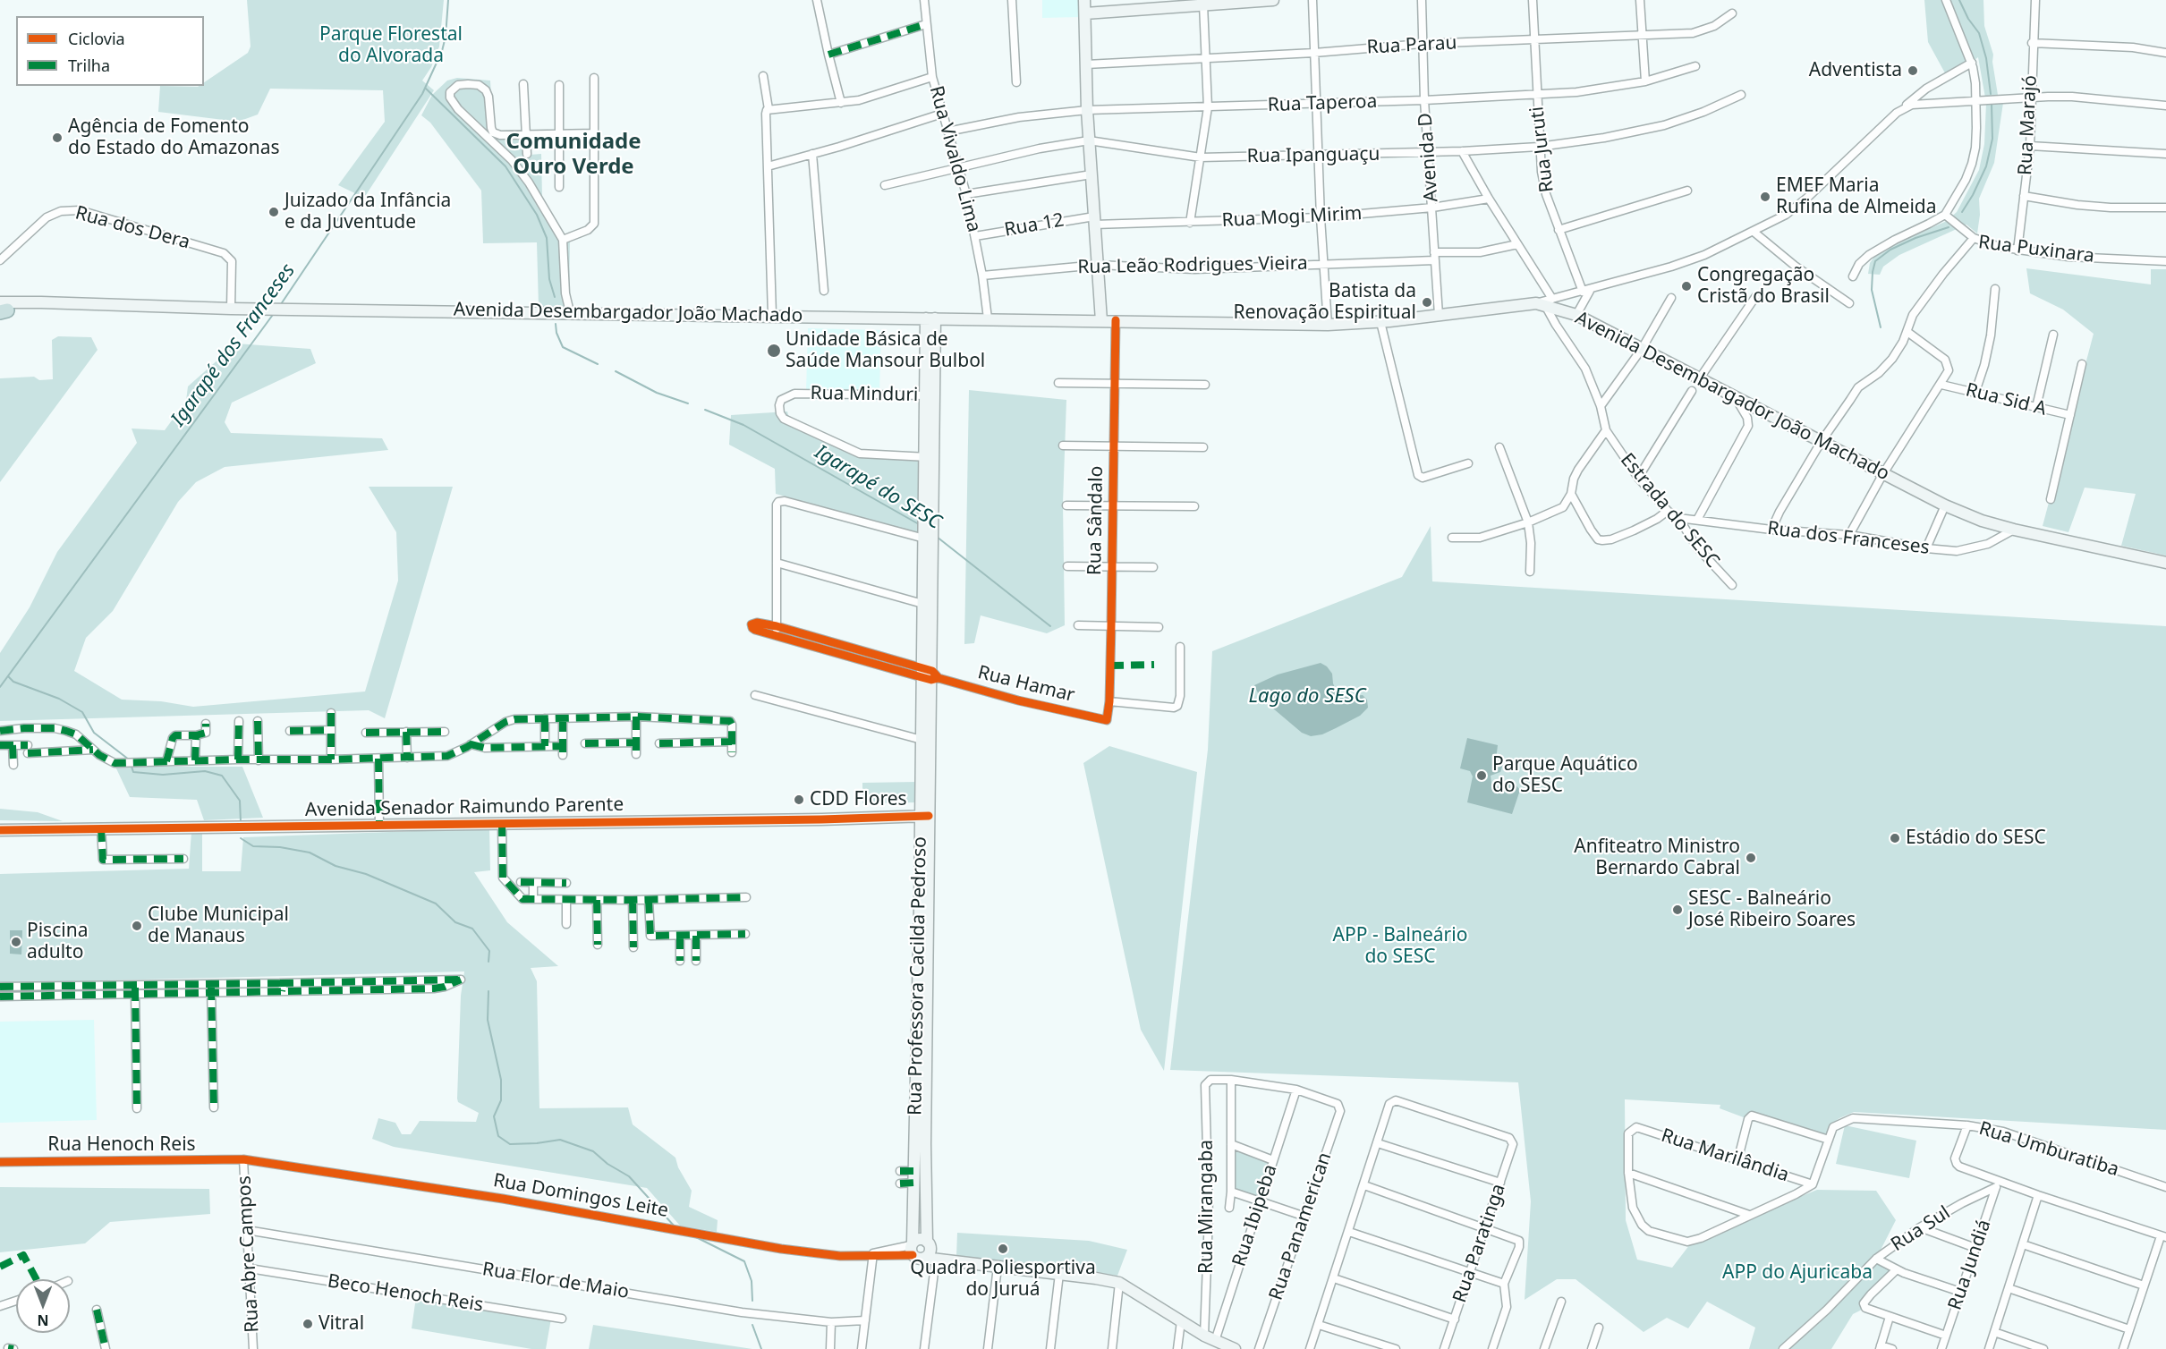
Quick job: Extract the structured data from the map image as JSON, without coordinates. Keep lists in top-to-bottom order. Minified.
{"streets":{"street":["Rua Parau","Rua Taperoa","Rua Marajó","Rua Juruti","Rua Ipanguaçu","Avenida D","Rua Vivaldo Lima","Rua Mogi Mirim","Rua 12","Rua dos Dera","Rua Puxinara","Rua Leão Rodrigues Vieira","Avenida Desembargador João Machado","Rua Minduri","Rua Sid A","Estrada do SESC","Rua Sândalo","Rua dos Franceses","Rua Hamar","Avenida Senador Raimundo Parente","Rua Professora Cacilda Pedroso","Rua Henoch Reis","Rua Umburatiba","Rua Marilândia","Rua Domingos Leite","Rua Mirangaba","Rua Ibipeba","Rua Panamerican","Rua Sul","Rua Paratinga","Rua Abre Campos","Rua Jundiá","Rua Flor de Maio","Beco Henoch Reis"]},"crossings":[["Rua Parau","Rua Juruti"],["Rua Parau","Avenida D"],["Rua Taperoa","Rua Juruti"],["Rua Taperoa","Avenida D"],["Rua Taperoa","Rua Vivaldo Lima"],["Rua Marajó","Rua Puxinara"],["Rua Juruti","Rua Ipanguaçu"],["Rua Ipanguaçu","Avenida D"],["Rua Ipanguaçu","Rua Vivaldo Lima"],["Rua Ipanguaçu","Estrada do SESC"],["Avenida D","Rua Mogi Mirim"],["Avenida D","Rua Leão Rodrigues Vieira"],["Avenida D","Avenida Desembargador João Machado"],["Rua Vivaldo Lima","Rua 12"],["Rua Vivaldo Lima","Rua Leão Rodrigues Vieira"],["Rua Vivaldo Lima","Avenida Desembargador João Machado"],["Rua Mogi Mirim","Rua 12"],["Rua Mogi Mirim","Estrada do SESC"],["Rua dos Dera","Avenida Desembargador João Machado"],["Rua Puxinara","Avenida Desembargador João Machado"],["Rua Puxinara","Rua dos Franceses"],["Rua Leão Rodrigues Vieira","Estrada do SESC"],["Avenida Desembargador João Machado","Estrada do SESC"],["Avenida Desembargador João Machado","Rua Sândalo"],["Avenida Desembargador João Machado","Rua dos Franceses"],["Avenida Desembargador João Machado","Rua Professora Cacilda Pedroso"],["Rua Minduri","Rua Professora Cacilda Pedroso"],["Estrada do SESC","Rua dos Franceses"],["Rua Sândalo","Rua Hamar"],["Rua Hamar","Rua Professora Cacilda Pedroso"],["Avenida Senador Raimundo Parente","Rua Professora Cacilda Pedroso"],["Rua Professora Cacilda Pedroso","Rua Domingos Leite"],["Rua Henoch Reis","Rua Domingos Leite"],["Rua Henoch Reis","Rua Abre Campos"],["Rua Umburatiba","Rua Marilândia"],["Rua Domingos Leite","Rua Abre Campos"],["Rua Ibipeba","Rua Panamerican"],["Rua Sul","Rua Jundiá"],["Rua Abre Campos","Rua Flor de Maio"],["Rua Abre Campos","Beco Henoch Reis"]],"districts":["Comunidade Ouro Verde"],"water":["Igarapé dos Franceses","Igarapé do SESC","Lago do SESC"],"parks":["Parque Florestal do Alvorada","APP - Balneário do SESC","APP do Ajuricaba"],"places":["Adventista","Agência de Fomento do Estado do Amazonas","EMEF Maria Rufina de Almeida","Juizado da Infância e da Juventude","Congregação Cristã do Brasil","Batista da Renovação Espiritual","Unidade Básica de Saúde Mansour Bulbol","Parque Aquático do SESC","CDD Flores","Estádio do SESC","Anfiteatro Ministro Bernardo Cabral","SESC - Balneário José Ribeiro Soares","Clube Municipal de Manaus","Piscina adulto","Quadra Poliesportiva do Juruá","Vitral"],"legend":["Ciclovia","Trilha"],"north":"bottom"}
